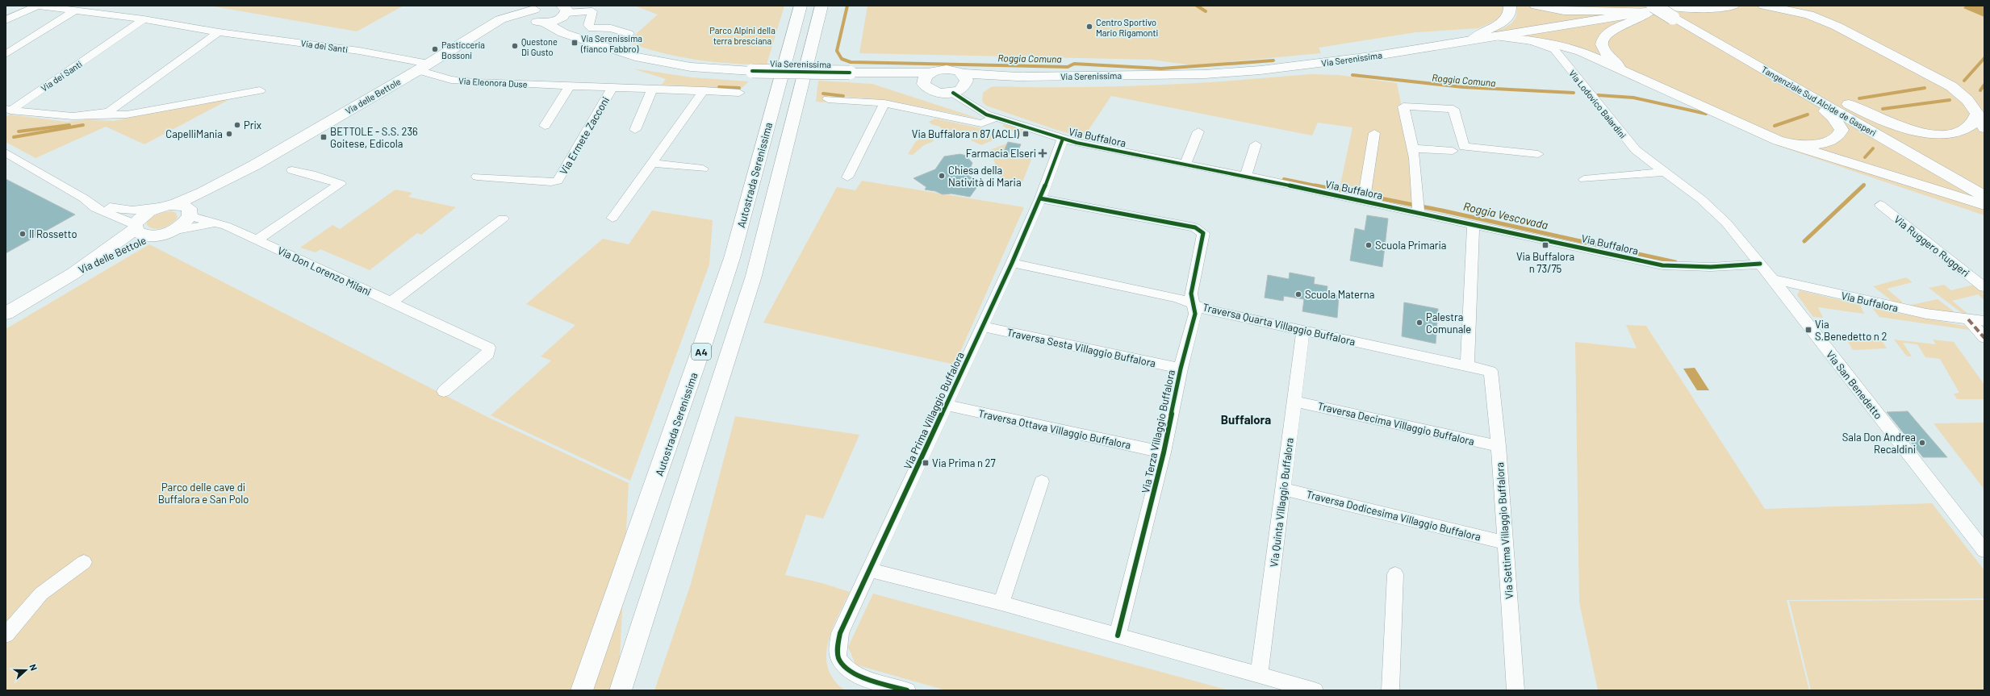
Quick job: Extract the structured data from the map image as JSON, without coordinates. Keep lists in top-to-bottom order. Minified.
{"streets":{"main road":["Via Serenissima","Via delle Bettole","Tangenziale Sud Alcide de Gasperi","Autostrada Serenissima","A4"],"street":["Via dei Santi","Via Eleonora Duse","Via Lodovico Balardini","Via Ermete Zacconi","Via Buffalora","Via Ruggero Ruggeri","Via Don Lorenzo Milani","Traversa Quarta Villaggio Buffalora","Traversa Sesta Villaggio Buffalora","Via San Benedetto","Via Prima Villaggio Buffalora","Traversa Decima Villaggio Buffalora","Traversa Ottava Villaggio Buffalora","Via Terza Villaggio Buffalora","Via Quinta Villaggio Buffalora","Traversa Dodicesima Villaggio Buffalora","Via Settima Villaggio Buffalora"]},"crossings":[["Via dei Santi","Via Eleonora Duse"],["Via dei Santi","Via delle Bettole"],["Via Serenissima","Via delle Bettole"],["Via Serenissima","Tangenziale Sud Alcide de Gasperi"],["Via Serenissima","Via Buffalora"],["Via Eleonora Duse","Via delle Bettole"],["Via Eleonora Duse","Via Ermete Zacconi"],["Via delle Bettole","Via Don Lorenzo Milani"],["Via Lodovico Balardini","Via Buffalora"],["Via Lodovico Balardini","Via San Benedetto"],["Via Buffalora","Via San Benedetto"],["Via Buffalora","Via Prima Villaggio Buffalora"],["Traversa Quarta Villaggio Buffalora","Via Prima Villaggio Buffalora"],["Traversa Quarta Villaggio Buffalora","Via Terza Villaggio Buffalora"],["Traversa Quarta Villaggio Buffalora","Via Quinta Villaggio Buffalora"],["Traversa Quarta Villaggio Buffalora","Via Settima Villaggio Buffalora"],["Traversa Sesta Villaggio Buffalora","Via Prima Villaggio Buffalora"],["Traversa Sesta Villaggio Buffalora","Via Terza Villaggio Buffalora"],["Via Prima Villaggio Buffalora","Traversa Ottava Villaggio Buffalora"],["Via Prima Villaggio Buffalora","Via Terza Villaggio Buffalora"],["Traversa Decima Villaggio Buffalora","Via Quinta Villaggio Buffalora"],["Traversa Decima Villaggio Buffalora","Via Settima Villaggio Buffalora"],["Traversa Ottava Villaggio Buffalora","Via Terza Villaggio Buffalora"],["Via Quinta Villaggio Buffalora","Traversa Dodicesima Villaggio Buffalora"],["Traversa Dodicesima Villaggio Buffalora","Via Settima Villaggio Buffalora"]],"districts":["Buffalora"],"water":["Roggia Comuna","Roggia Vescovada"],"parks":["Parco Alpini della terra bresciana","Parco delle cave di Buffalora e San Polo"],"places":{"other":["Centro Sportivo Mario Rigamonti","Questone Di Gusto","Pasticceria Bossoni","Prix","CapelliMania","Chiesa della Natività di Maria","Il Rossetto","Scuola Primaria","Scuola Materna","Palestra Comunale","Sala Don Andrea Recaldini"],"transit":["Via Serenissima (fianco Fabbro)","Via Buffalora n 87 (ACLI)","BETTOLE - S.S. 236 Goitese, Edicola","Via Buffalora n 73/75","Via S.Benedetto n 2","Via Prima n 27"],"health":["Farmacia Elseri"]},"north":"right"}
